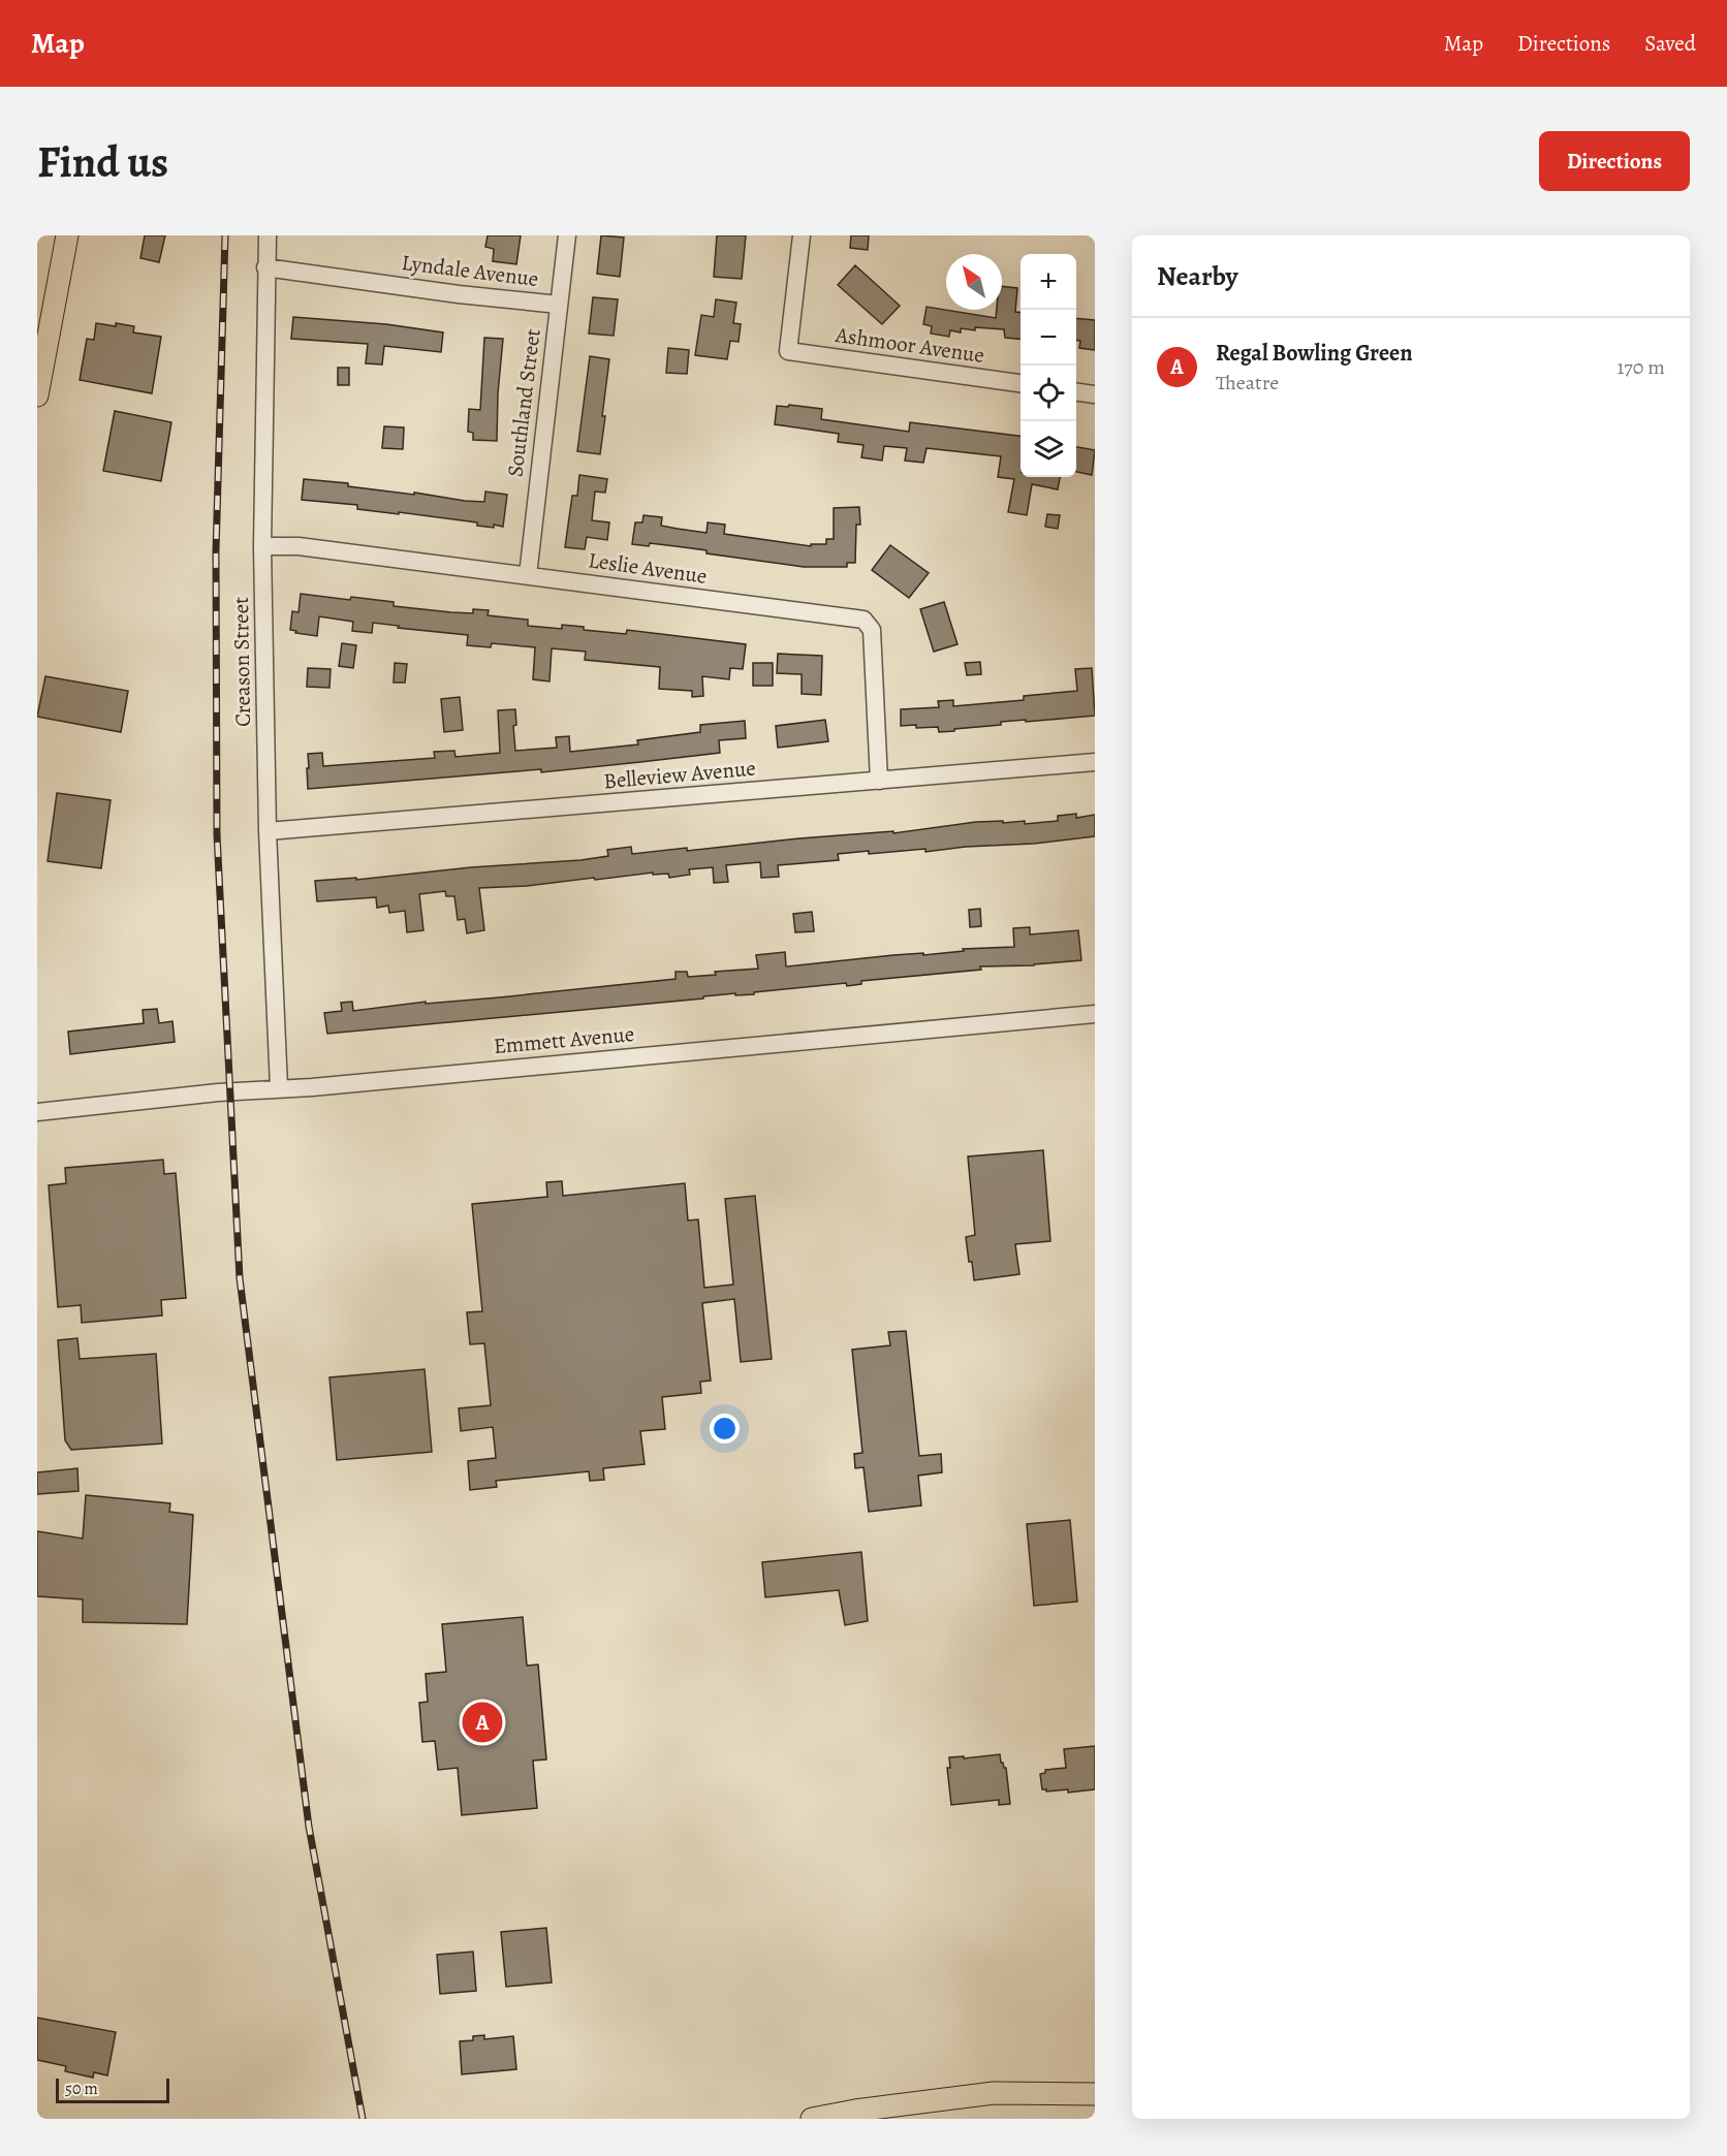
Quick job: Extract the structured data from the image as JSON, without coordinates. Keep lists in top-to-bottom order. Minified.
{"streets":{"street":["Lyndale Avenue","Ashmoor Avenue","Southland Street","Leslie Avenue","Creason Street","Belleview Avenue","Emmett Avenue"]},"crossings":[["Lyndale Avenue","Southland Street"],["Lyndale Avenue","Creason Street"],["Southland Street","Leslie Avenue"],["Leslie Avenue","Creason Street"],["Leslie Avenue","Belleview Avenue"],["Creason Street","Belleview Avenue"],["Creason Street","Emmett Avenue"]],"scale_bar":"50 m","north":"top left","page":{"header":"Map","nav":["Map","Directions","Saved"],"buttons":"Directions","title":"Find us","heading":"Nearby","map_buttons":["+","−"],"list":[{"mark":"A","name":"Regal Bowling Green","note":"Theatre","value":"170 m"}],"pins":"A","scale":"50 m"}}
